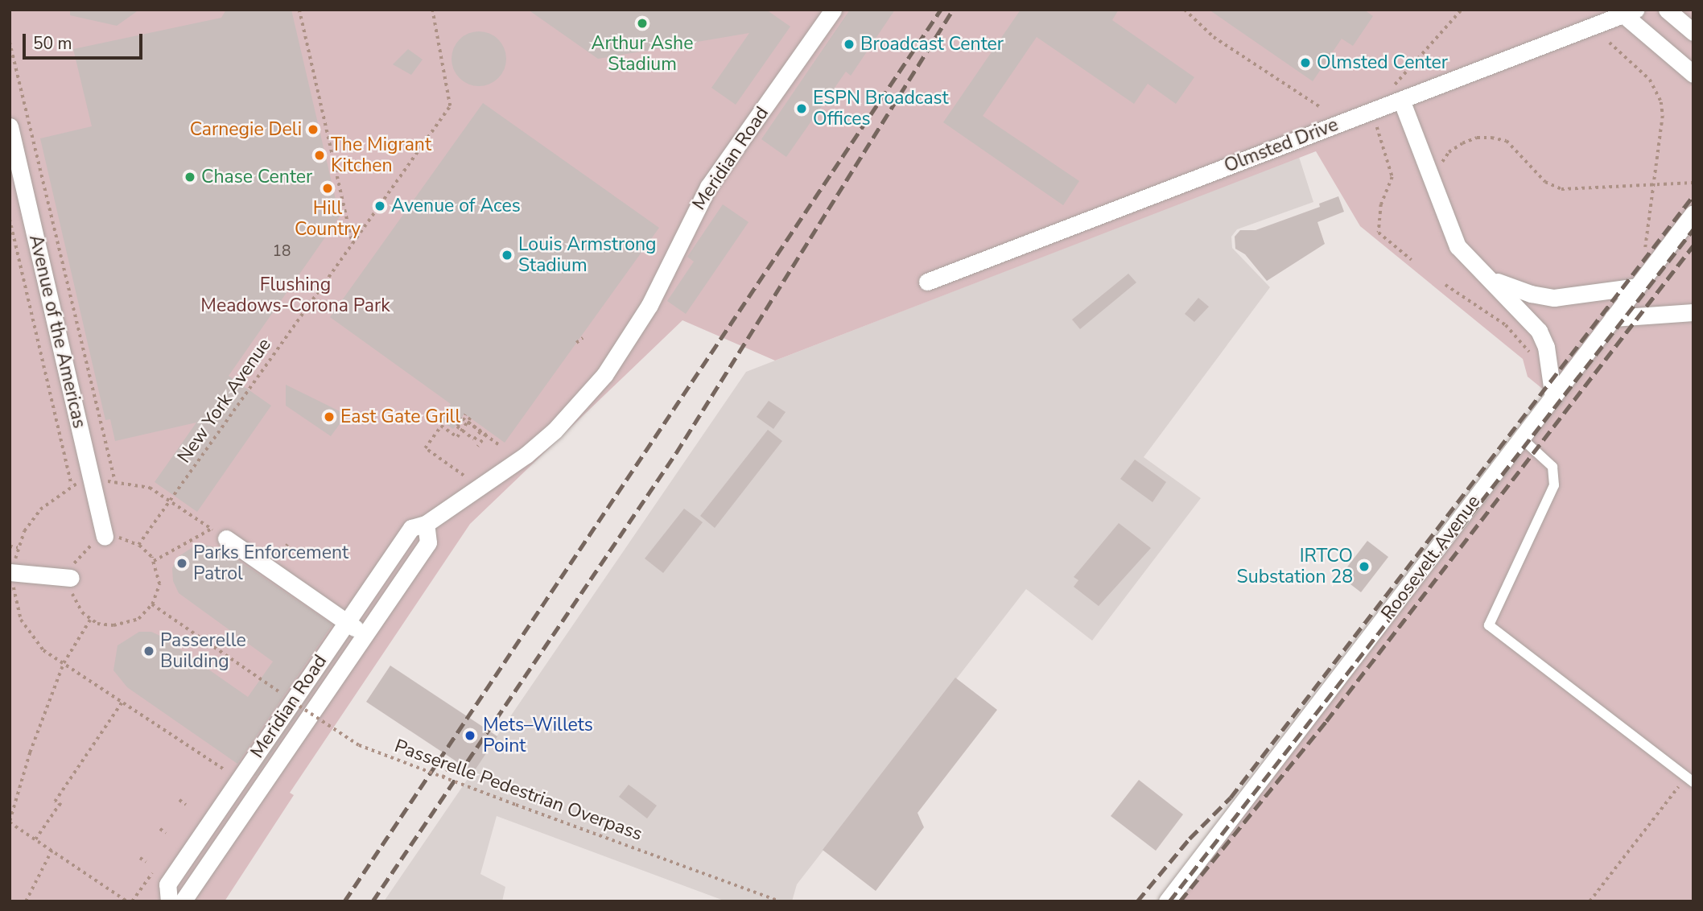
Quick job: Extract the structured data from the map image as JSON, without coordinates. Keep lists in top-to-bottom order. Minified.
{"streets":{"street":["Olmsted Drive","Meridian Road","Avenue of the Americas","Roosevelt Avenue"],"path":["New York Avenue","Passerelle Pedestrian Overpass"]},"crossings":[["Avenue of the Americas","New York Avenue"],["Avenue of the Americas","Passerelle Pedestrian Overpass"],["New York Avenue","Passerelle Pedestrian Overpass"]],"parks":["Flushing Meadows-Corona Park"],"places":["Arthur Ashe Stadium","Broadcast Center","Olmsted Center","ESPN Broadcast Offices","Carnegie Deli","The Migrant Kitchen","Chase Center","Hill Country","Avenue of Aces","Louis Armstrong Stadium","East Gate Grill","Parks Enforcement Patrol","IRTCO Substation 28","Passerelle Building","Mets–Willets Point"],"house_numbers":["18"],"scale_bar":"50 m"}
